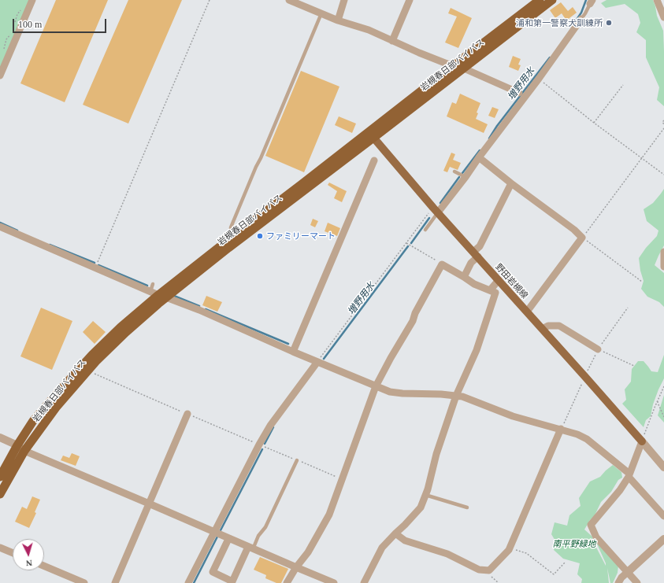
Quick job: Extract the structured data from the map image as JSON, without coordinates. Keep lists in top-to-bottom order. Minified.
{"streets":{"highway":["岩槻春日部バイパス"],"main road":["野田岩槻線"]},"crossings":[["岩槻春日部バイパス","野田岩槻線"]],"water":["増野用水"],"parks":["南平野緑地"],"places":["浦和第一警察犬訓練所","ファミリーマート"],"scale_bar":"100 m","north":"bottom"}
